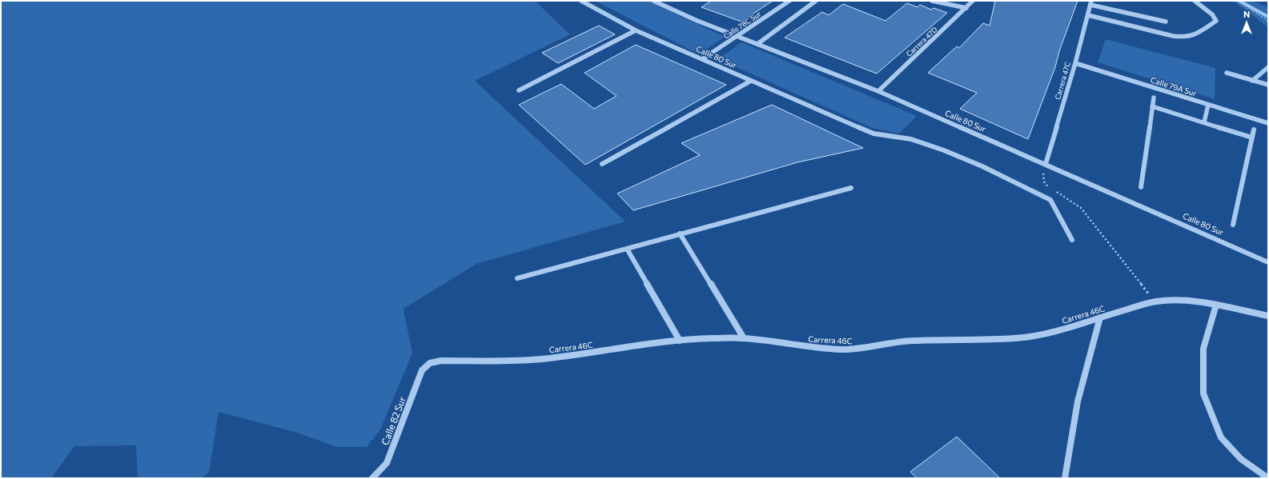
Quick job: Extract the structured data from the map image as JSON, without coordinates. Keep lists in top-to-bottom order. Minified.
{"streets":{"street":["Calle 78C Sur","Carrera 47D","Calle 80 Sur","Carrera 47C","Calle 79A Sur","Carrera 46C","Calle 82 Sur"]},"crossings":[["Calle 78C Sur","Calle 80 Sur"],["Carrera 47D","Calle 80 Sur"],["Calle 80 Sur","Carrera 47C"],["Carrera 47C","Calle 79A Sur"],["Carrera 46C","Calle 82 Sur"]],"north":"top"}
